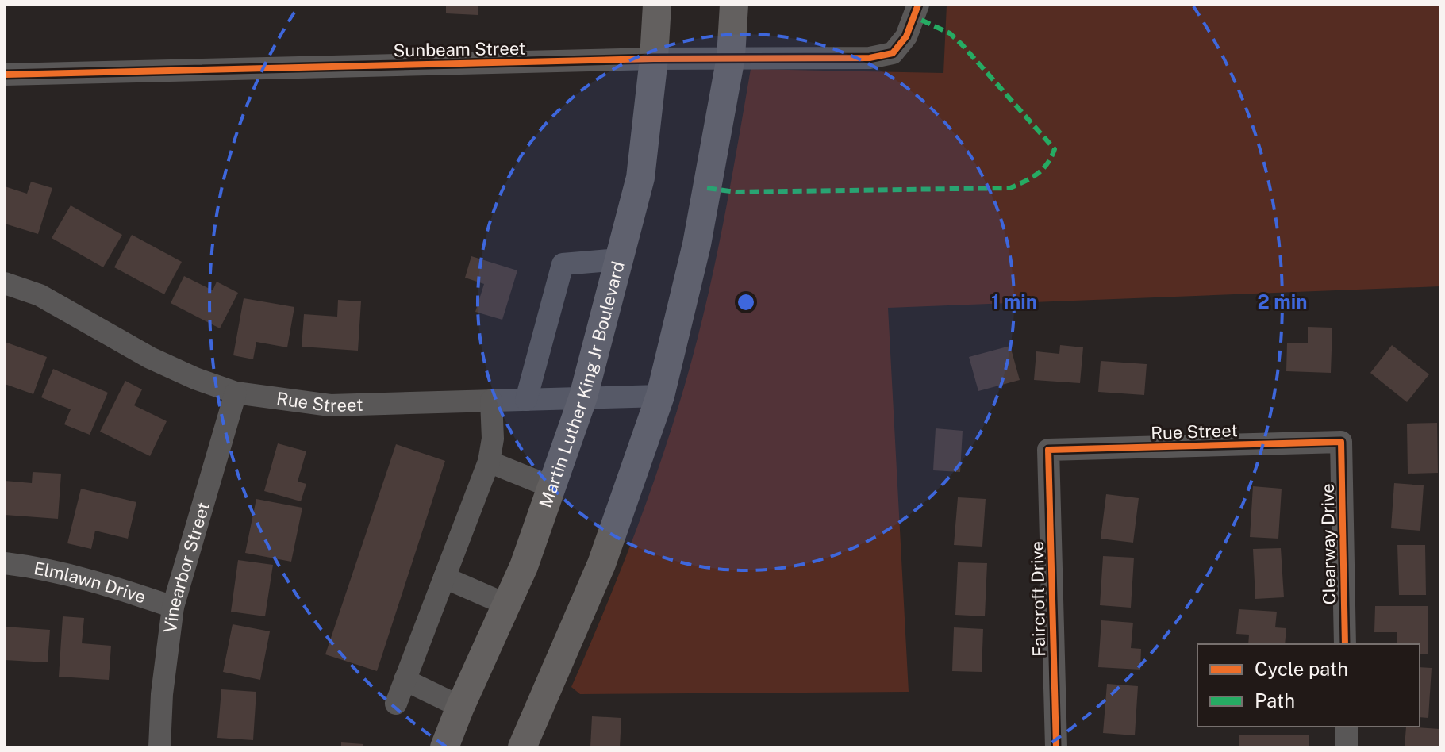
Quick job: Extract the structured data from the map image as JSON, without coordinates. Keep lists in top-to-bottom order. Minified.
{"streets":{"main road":["Martin Luther King Jr Boulevard"],"street":["Sunbeam Street","Rue Street","Clearway Drive","Vinearbor Street","Elmlawn Drive","Faircroft Drive"]},"crossings":[["Sunbeam Street","Martin Luther King Jr Boulevard"],["Martin Luther King Jr Boulevard","Rue Street"],["Rue Street","Clearway Drive"],["Rue Street","Vinearbor Street"],["Rue Street","Faircroft Drive"],["Vinearbor Street","Elmlawn Drive"]],"legend":["Cycle path","Path"],"rings":["1 min","2 min"]}
